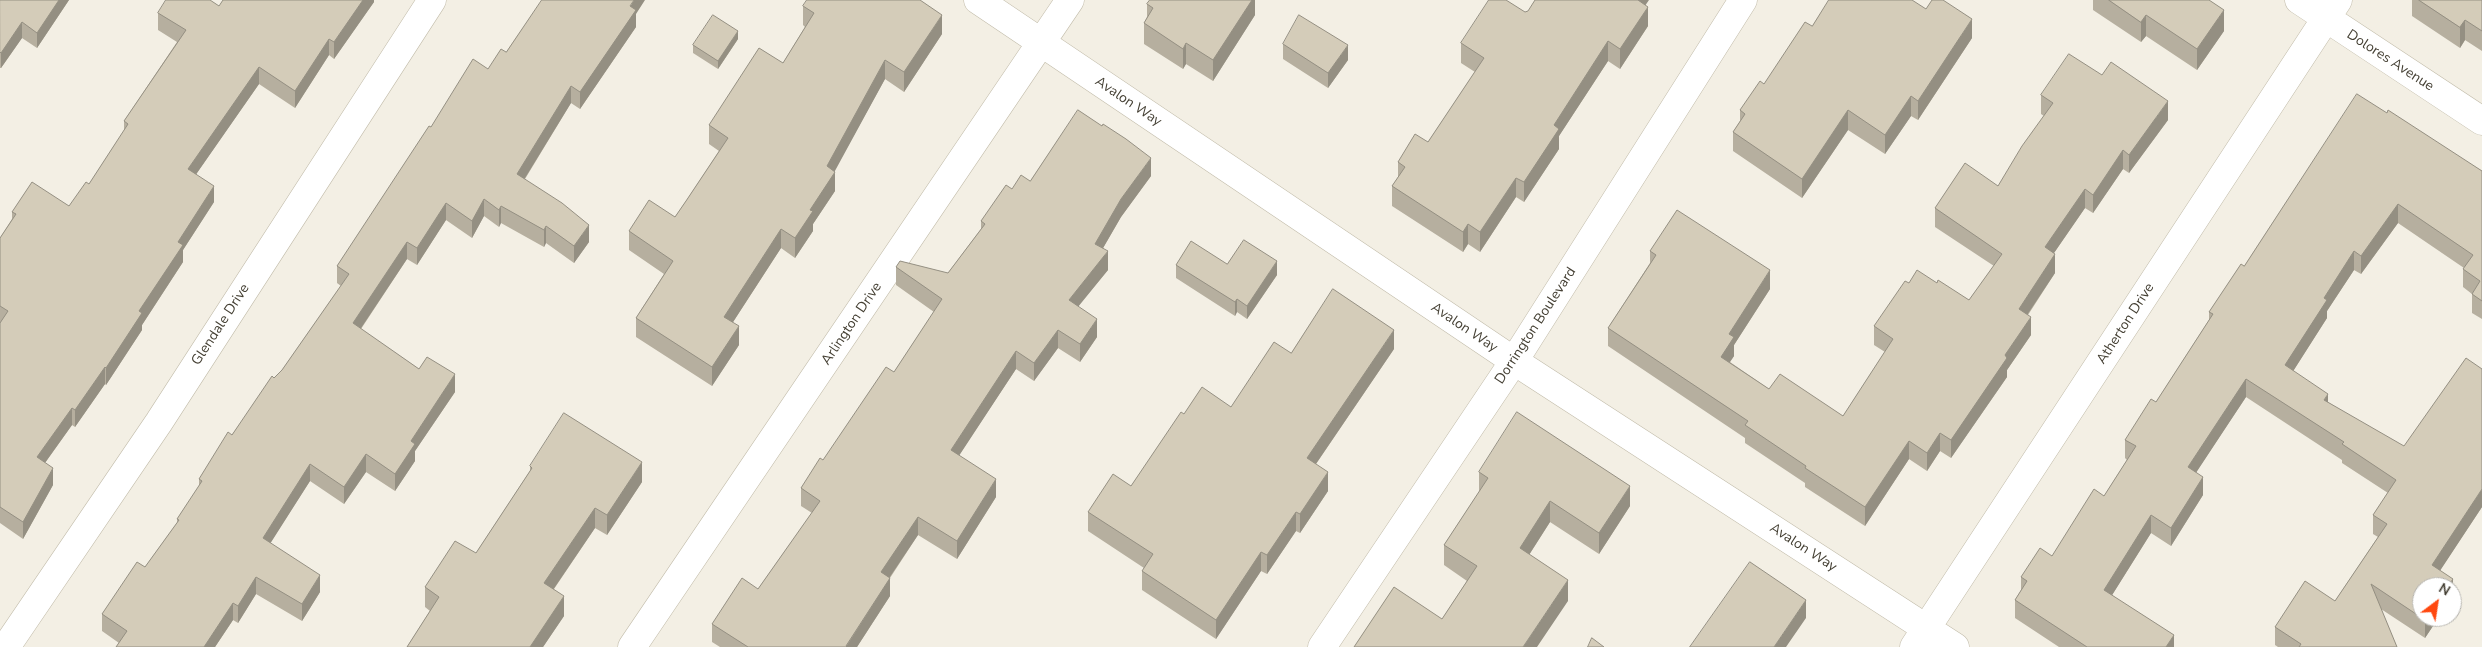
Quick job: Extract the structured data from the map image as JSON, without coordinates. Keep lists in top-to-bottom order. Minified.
{"streets":{"street":["Dolores Avenue","Avalon Way","Arlington Drive","Atherton Drive","Glendale Drive","Dorrington Boulevard"]},"crossings":[["Dolores Avenue","Atherton Drive"],["Avalon Way","Arlington Drive"],["Avalon Way","Atherton Drive"],["Avalon Way","Dorrington Boulevard"]],"north":"top right"}
